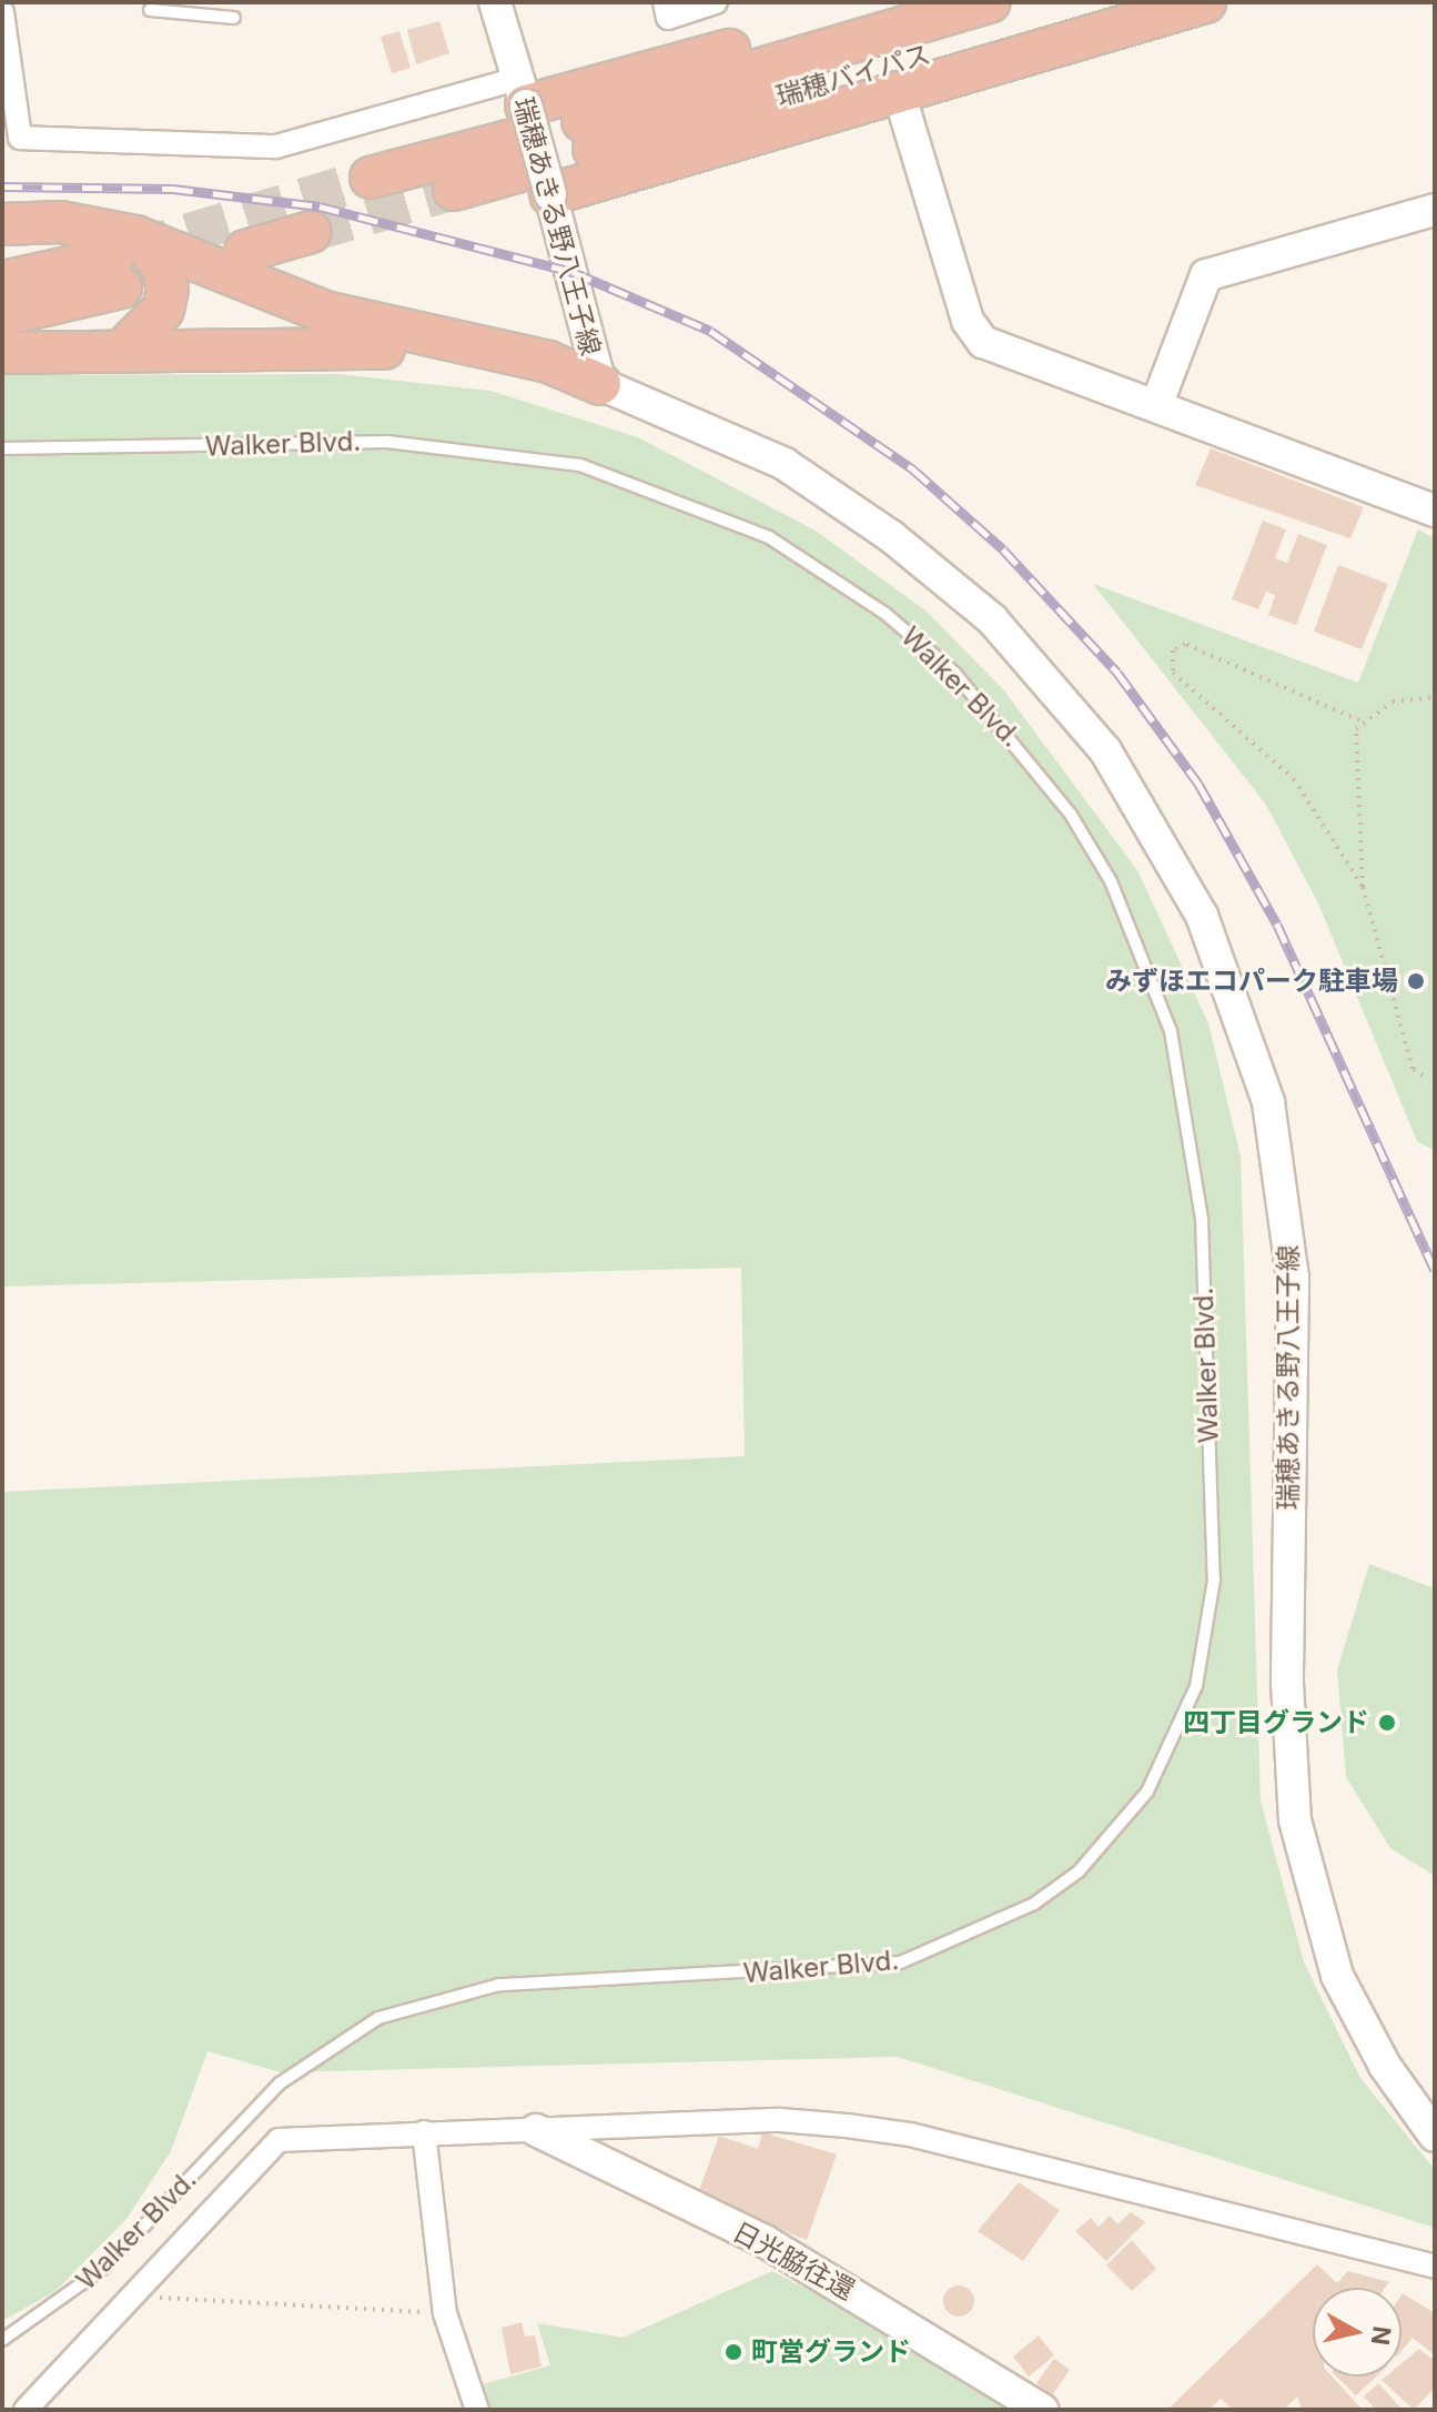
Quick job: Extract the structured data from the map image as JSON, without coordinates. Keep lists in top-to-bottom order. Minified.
{"streets":{"highway":["瑞穂バイパス"],"main road":["瑞穂あきる野八王子線","日光脇往還"],"lane":["Walker Blvd."]},"places":["みずほエコパーク駐車場","四丁目グランド","町営グランド"],"north":"right"}
